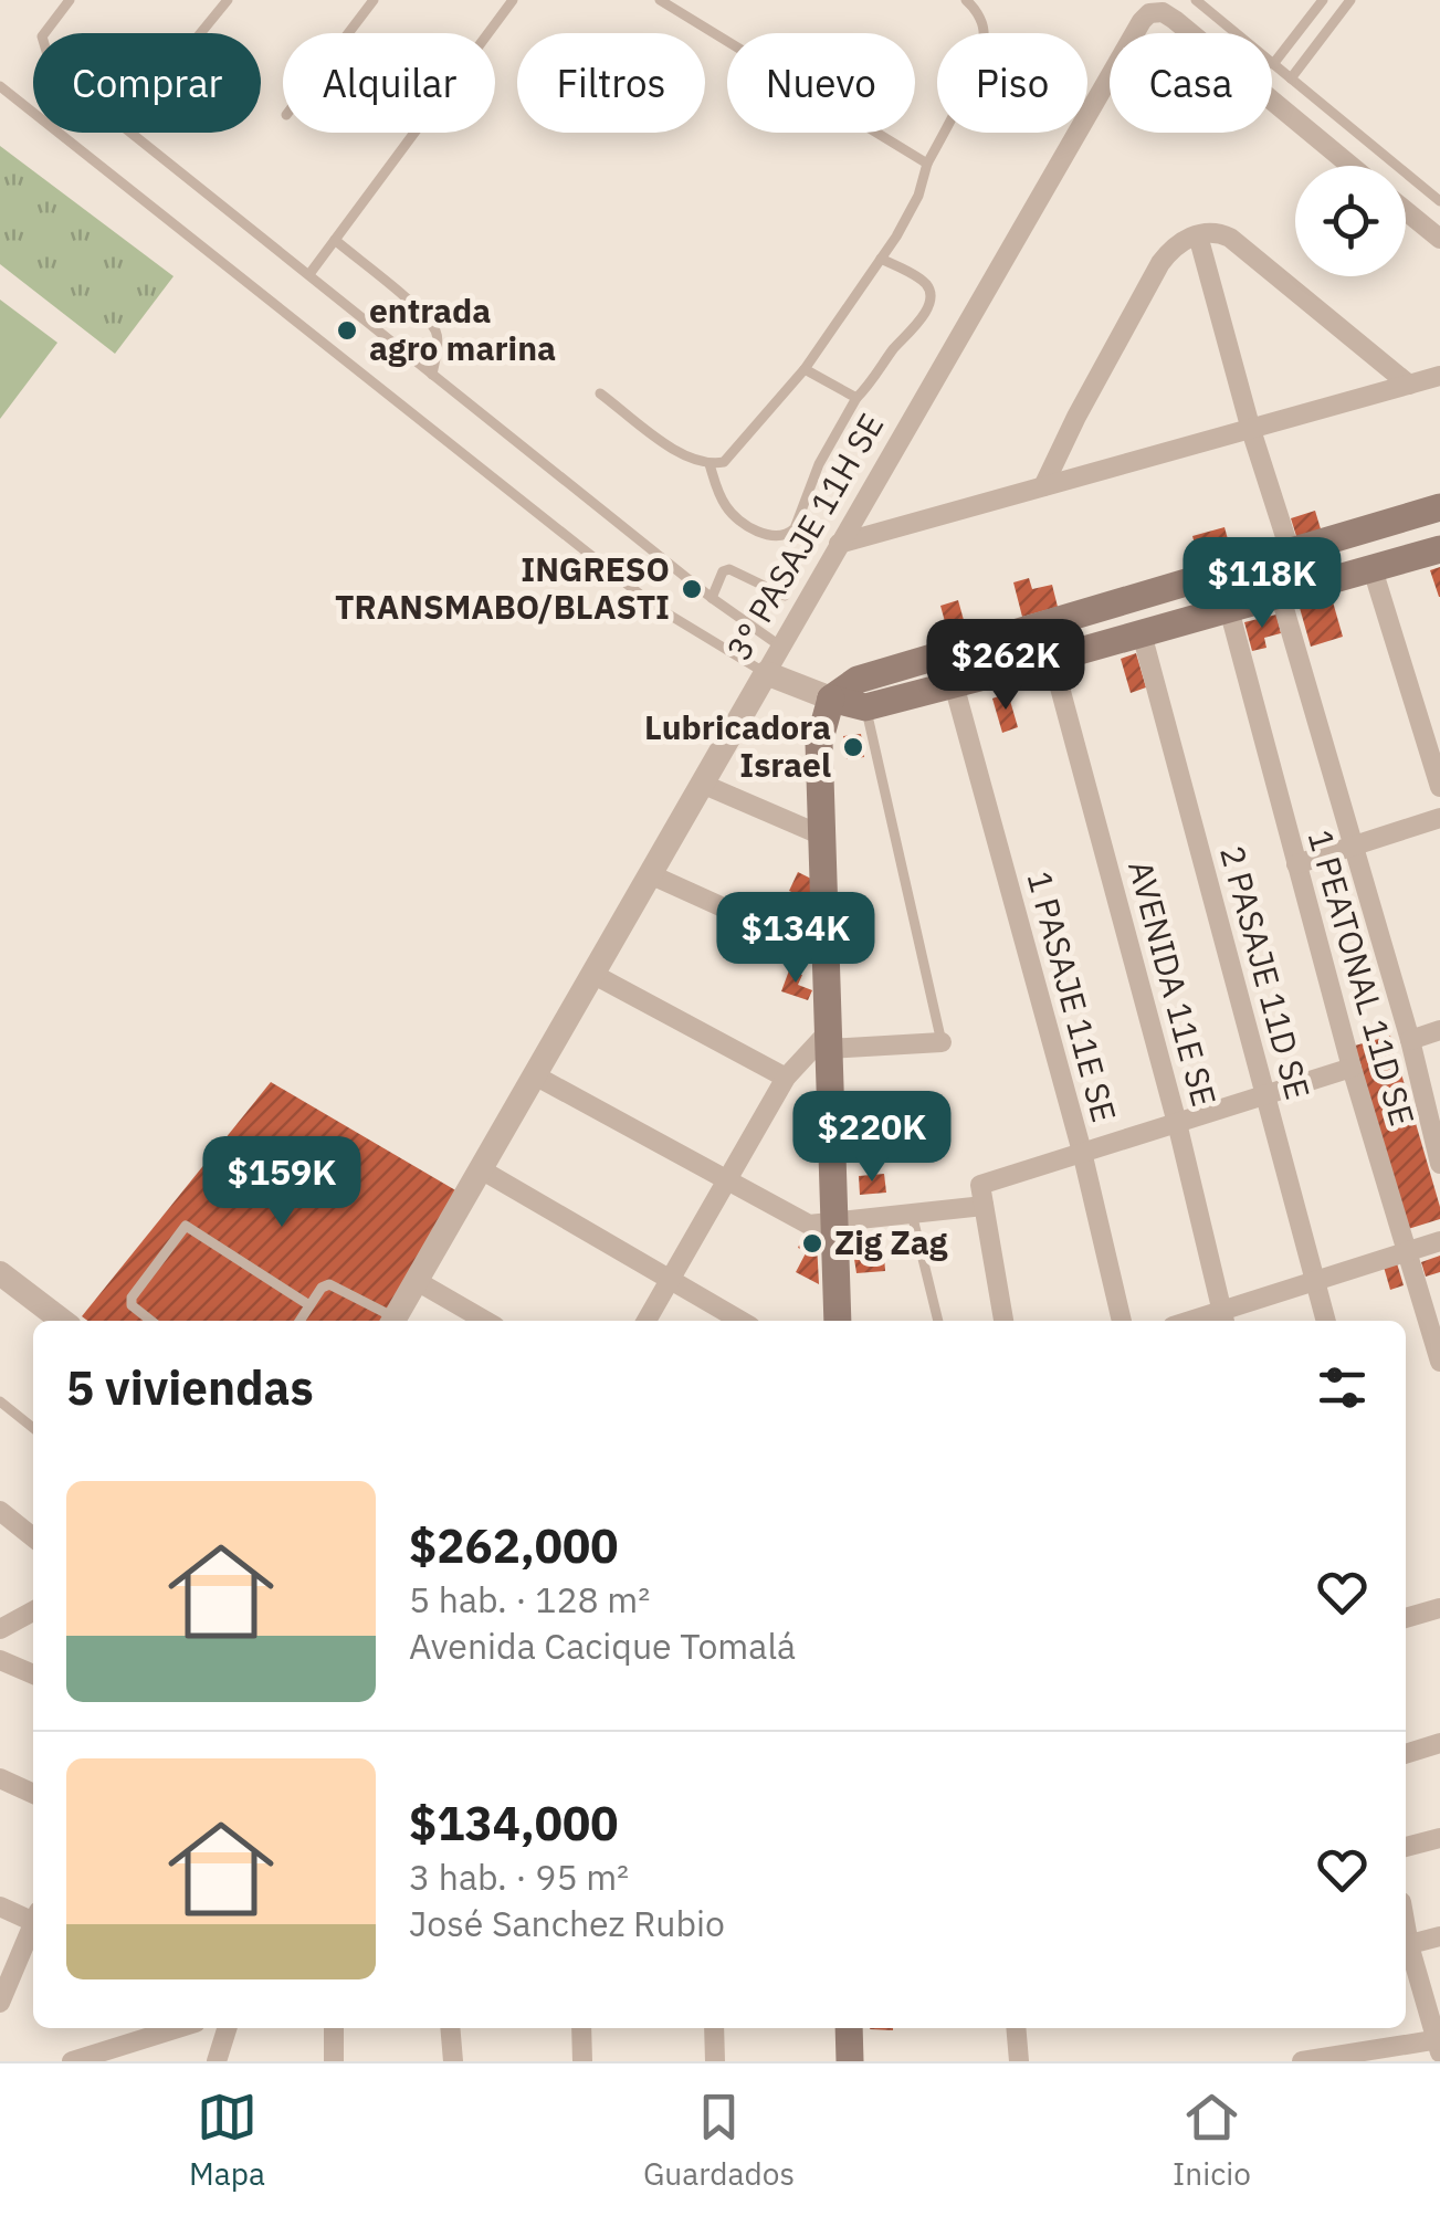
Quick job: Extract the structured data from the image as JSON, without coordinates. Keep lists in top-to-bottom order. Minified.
{"streets":{"street":["3° PASAJE 11H SE","2 PASAJE 11D SE","1 PEATONAL 11D SE","AVENIDA 11E SE","1 PASAJE 11E SE"]},"places":["entrada agro marina","INGRESO TRANSMABO/BLASTI","Lubricadora Israel","Zig Zag"],"page":{"chip":["Comprar","Alquilar","Filtros","Nuevo","Piso","Casa"],"price":["$118K","$262K","$134K","$220K","$159K"],"heading":"5 viviendas","list":[{"name":"$262,000","note":"5 hab. · 128 m² · Avenida Cacique Tomalá"},{"name":"$134,000","note":"3 hab. · 95 m² · José Sanchez Rubio"}],"tabs":["Mapa","Guardados","Inicio"]}}
